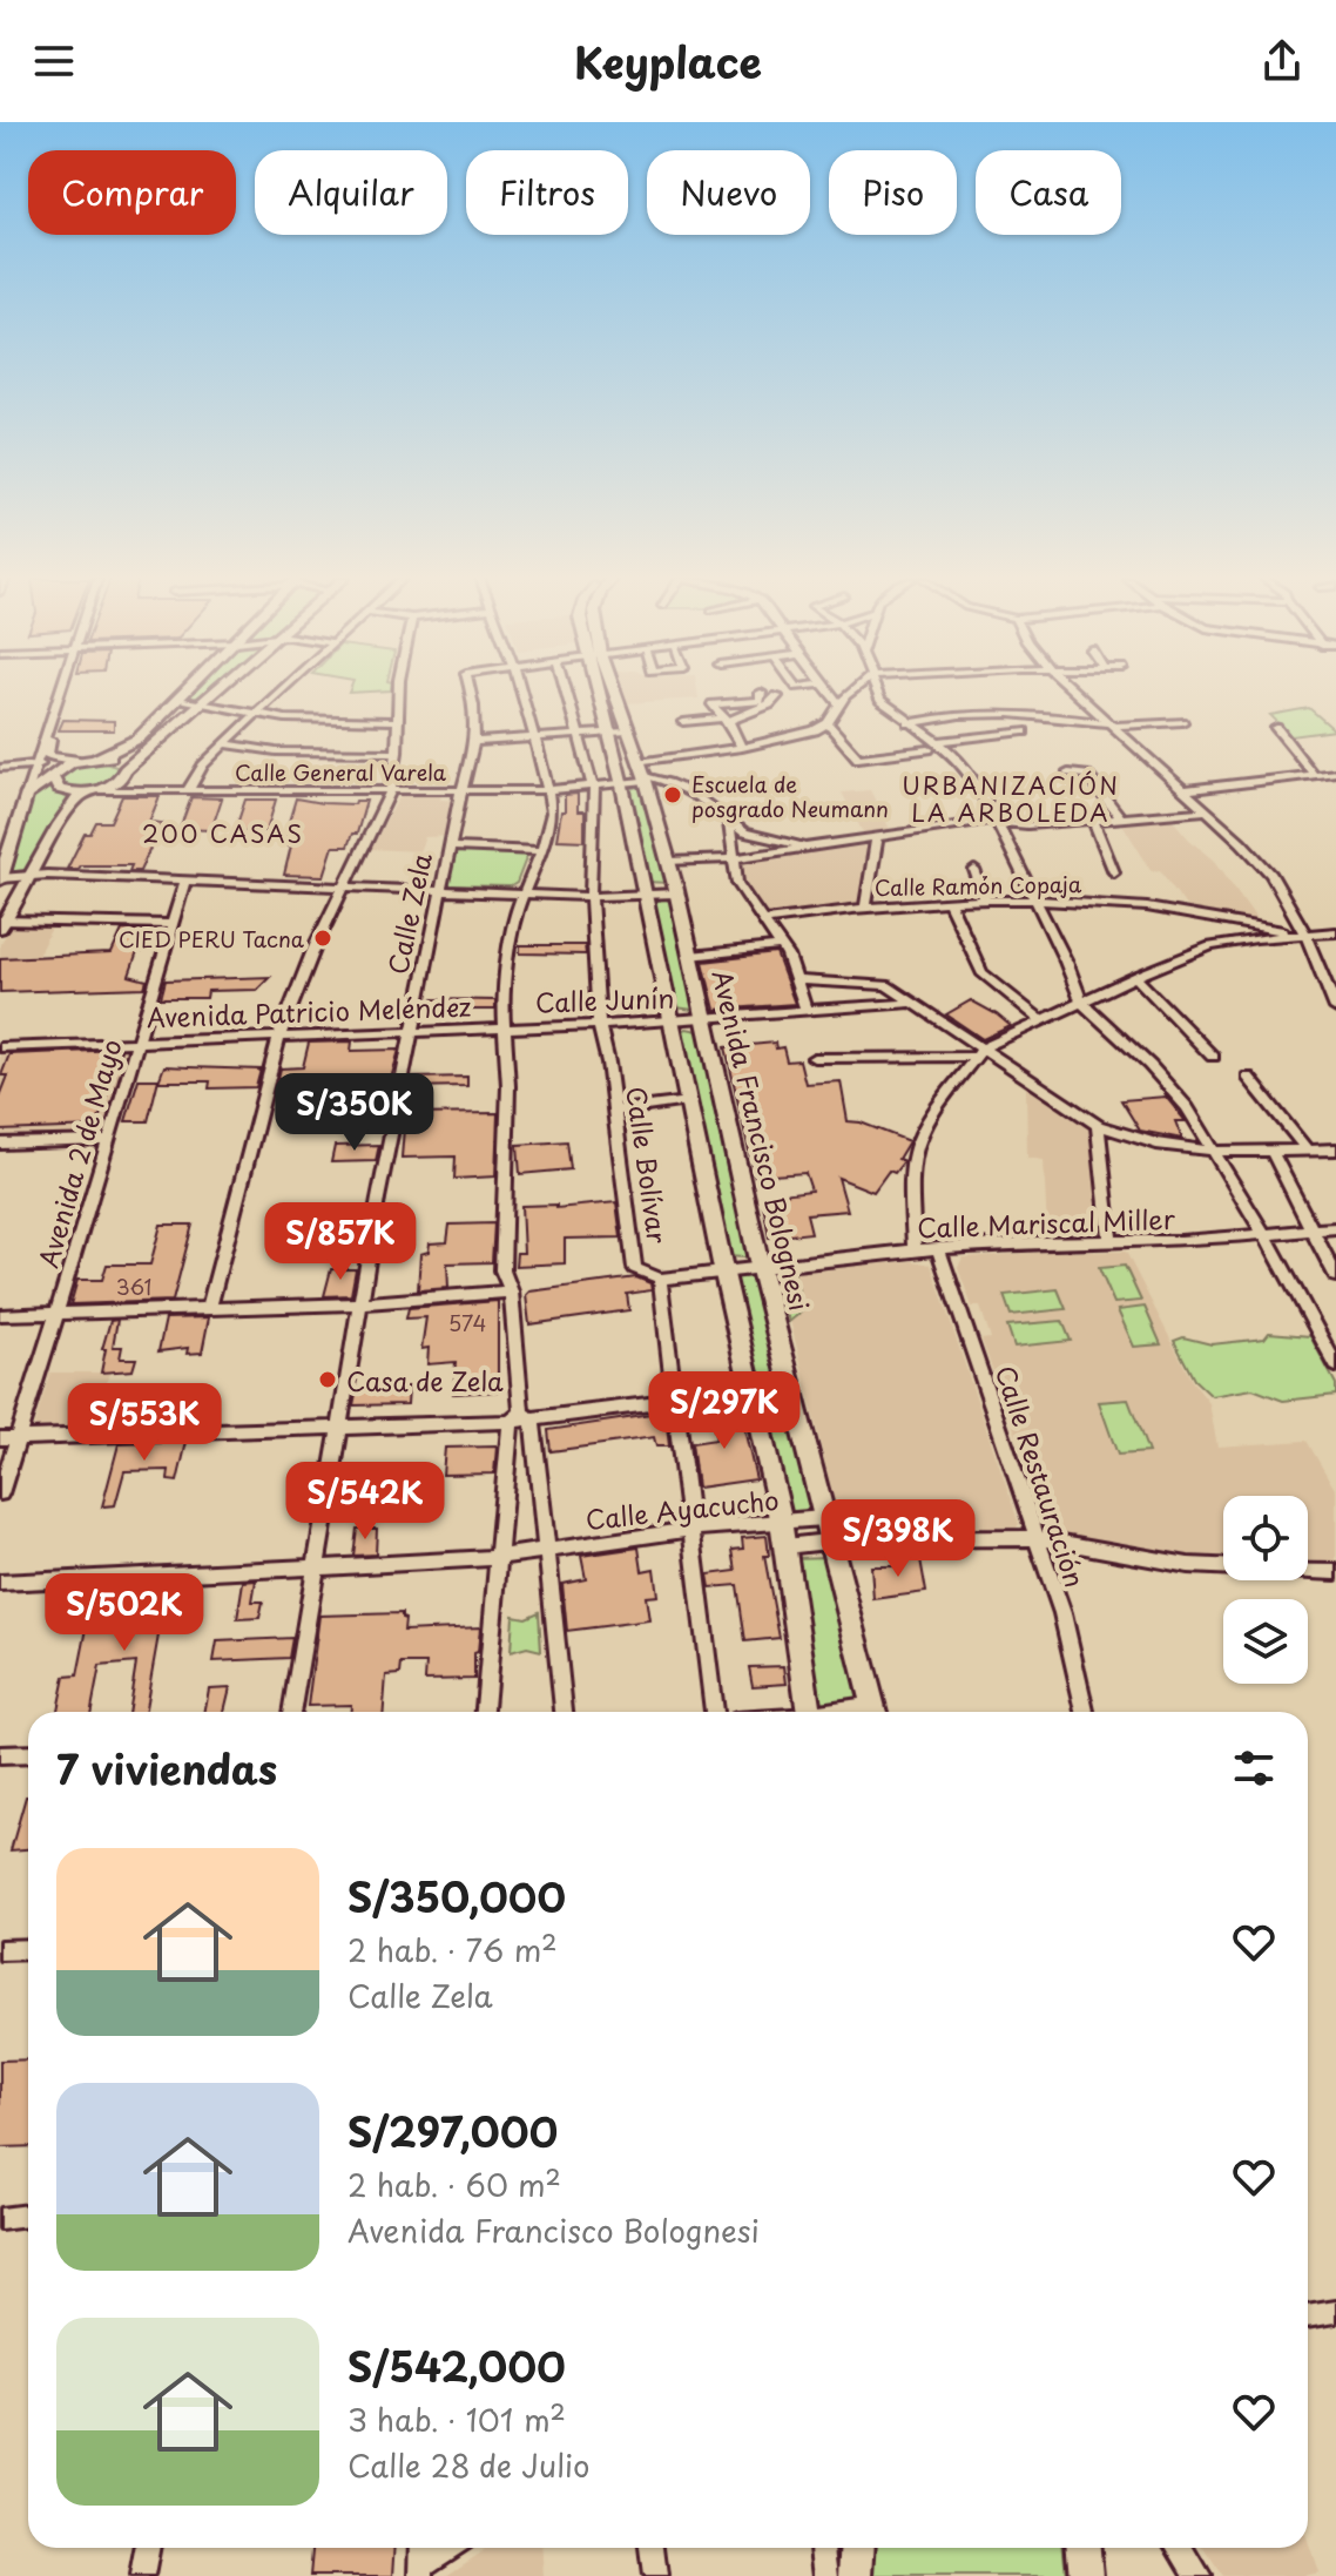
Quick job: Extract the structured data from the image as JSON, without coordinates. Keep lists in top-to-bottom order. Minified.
{"streets":{"main road":["Avenida Francisco Bolognesi"],"street":["Calle General Varela","Calle Ramón Copaja","Calle Zela","Calle Junín","Avenida Patricio Meléndez","Avenida 2 de Mayo","Calle Bolívar","Calle Mariscal Miller","Calle Restauración","Calle Ayacucho"]},"crossings":[["Calle General Varela","Calle Zela"],["Calle General Varela","Avenida Francisco Bolognesi"],["Calle General Varela","Calle Bolívar"],["Calle Zela","Avenida Patricio Meléndez"],["Calle Zela","Calle Ayacucho"],["Calle Junín","Avenida Patricio Meléndez"],["Calle Junín","Avenida Francisco Bolognesi"],["Calle Junín","Calle Bolívar"],["Avenida Patricio Meléndez","Avenida 2 de Mayo"],["Avenida Francisco Bolognesi","Calle Mariscal Miller"],["Avenida Francisco Bolognesi","Calle Ayacucho"],["Calle Bolívar","Calle Mariscal Miller"],["Calle Bolívar","Calle Ayacucho"],["Calle Mariscal Miller","Calle Restauración"]],"districts":["URBANIZACIÓN LA ARBOLEDA","200 CASAS"],"places":["Escuela de posgrado Neumann","CIED PERU Tacna","Casa de Zela"],"house_numbers":["361","574"],"page":{"header":"Keyplace","chip":["Comprar","Alquilar","Filtros","Nuevo","Piso","Casa"],"price":["S/350K","S/857K","S/297K","S/553K","S/542K","S/398K","S/502K"],"heading":"7 viviendas","list":[{"name":"S/350,000","note":"2 hab. · 76 m² · Calle Zela"},{"name":"S/297,000","note":"2 hab. · 60 m² · Avenida Francisco Bolognesi"},{"name":"S/542,000","note":"3 hab. · 101 m² · Calle 28 de Julio"}]}}
